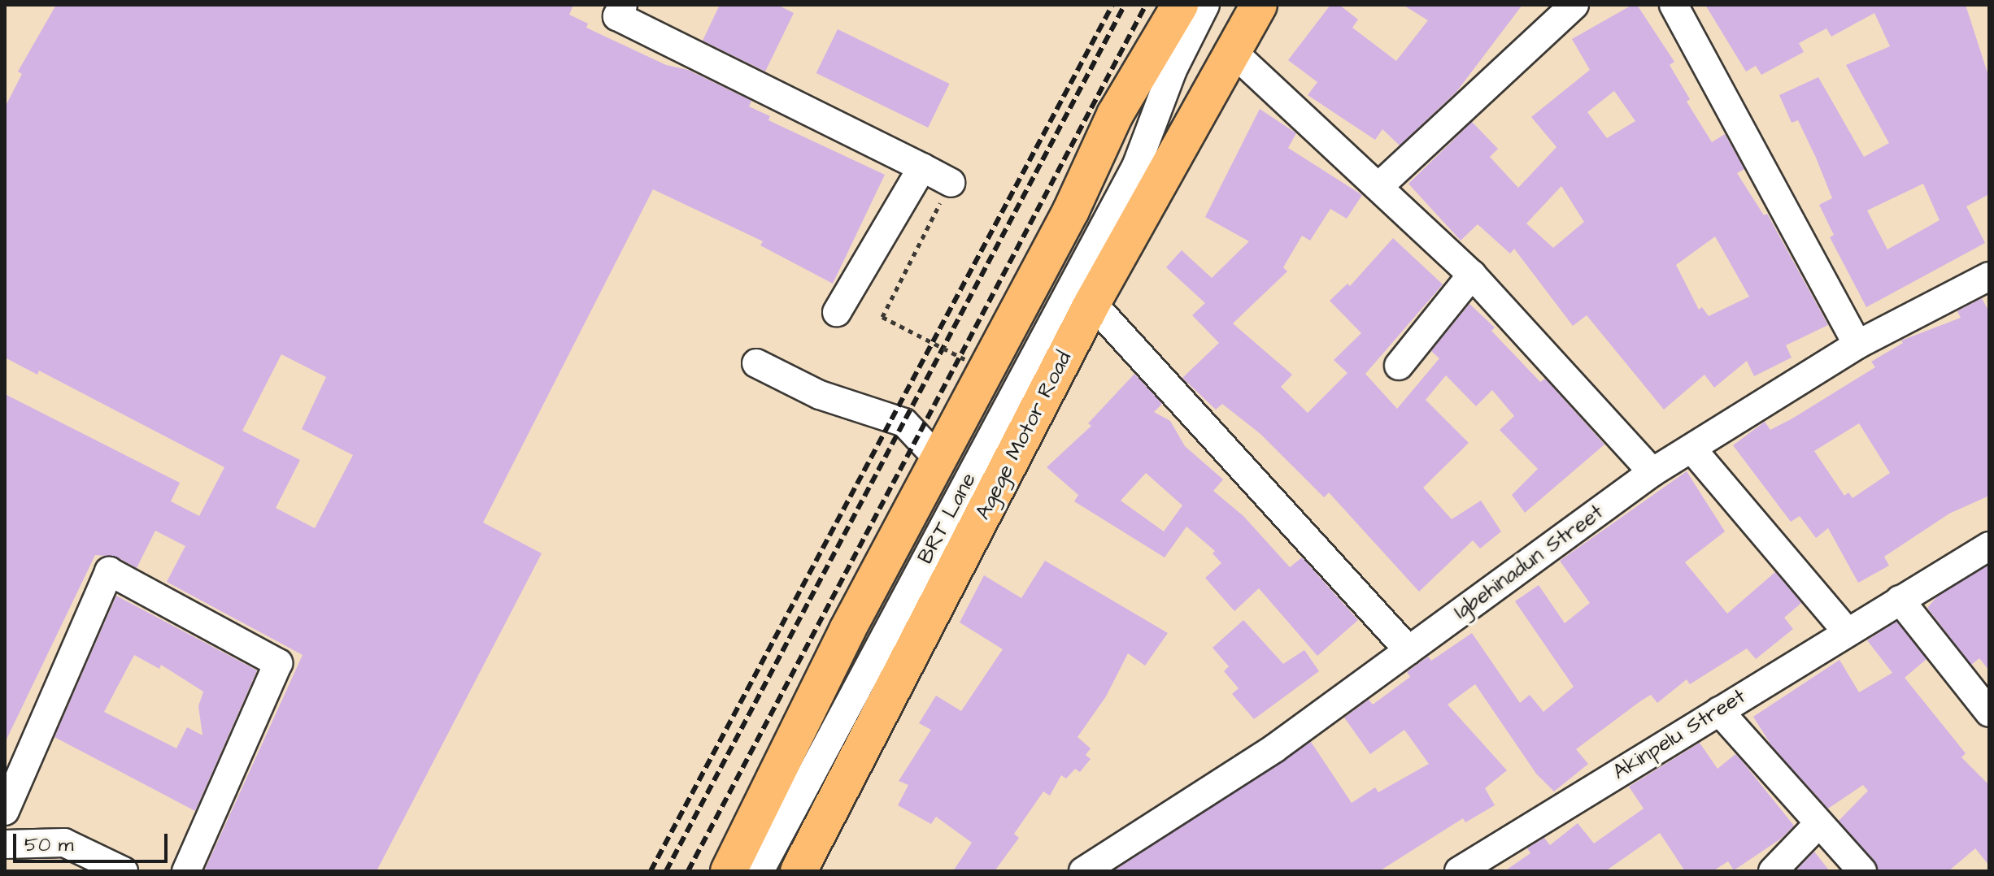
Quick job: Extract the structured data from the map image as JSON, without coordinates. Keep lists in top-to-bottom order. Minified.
{"streets":{"highway":["Agege Motor Road"],"street":["BRT Lane","Igbehinadun Street","Akinpelu Street"]},"scale_bar":"50 m"}
